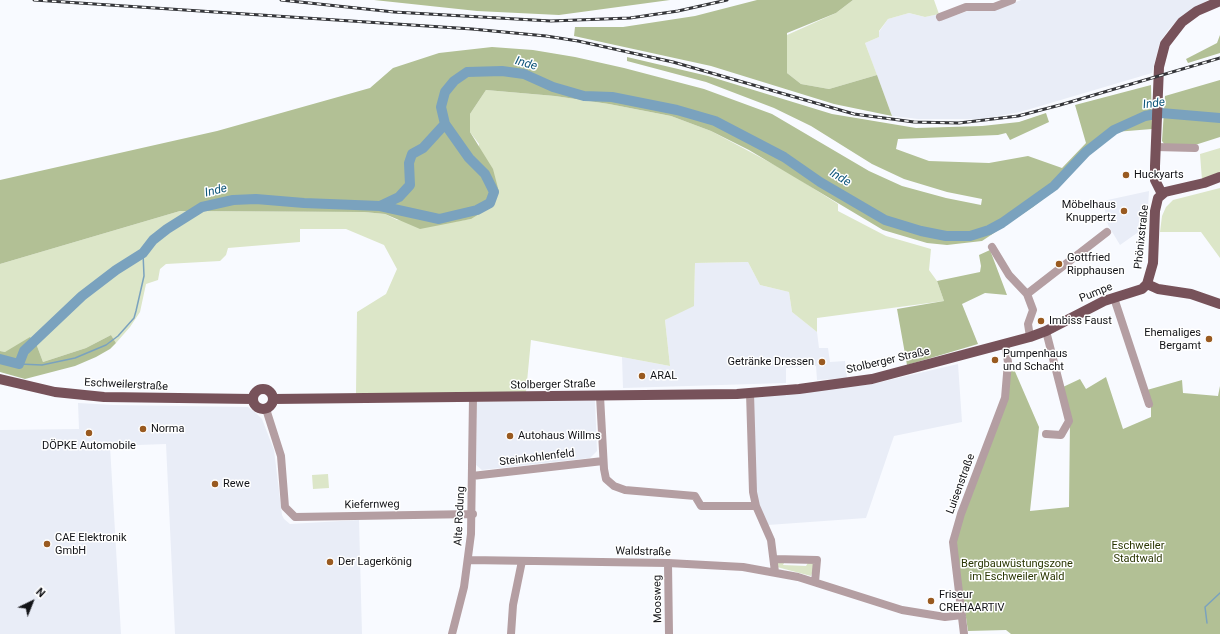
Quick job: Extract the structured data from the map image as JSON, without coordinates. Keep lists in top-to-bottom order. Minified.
{"streets":{"main road":["Phönixstraße","Pumpe","Stolberger Straße","Eschweilerstraße"],"street":["Steinkohlenfeld","Luisenstraße","Kiefernweg","Alte Rodung","Waldstraße","Moosweg"]},"crossings":[["Phönixstraße","Pumpe"],["Pumpe","Stolberger Straße"],["Pumpe","Luisenstraße"],["Stolberger Straße","Eschweilerstraße"],["Stolberger Straße","Luisenstraße"],["Stolberger Straße","Kiefernweg"],["Stolberger Straße","Alte Rodung"],["Eschweilerstraße","Kiefernweg"],["Steinkohlenfeld","Alte Rodung"],["Luisenstraße","Waldstraße"],["Kiefernweg","Alte Rodung"],["Alte Rodung","Waldstraße"],["Waldstraße","Moosweg"]],"water":["Inde"],"parks":["Eschweiler Stadtwald","Bergbauwüstungszone im Eschweiler Wald"],"places":["Huckyarts","Möbelhaus Knuppertz","Gottfried Ripphausen","Imbiss Faust","Ehemaliges Bergamt","Pumpenhaus und Schacht","Getränke Dressen","ARAL","Norma","DÖPKE Automobile","Autohaus Willms","Rewe","CAE Elektronik GmbH","Der Lagerkönig","Friseur CREHAARTIV"],"north":"top right"}
